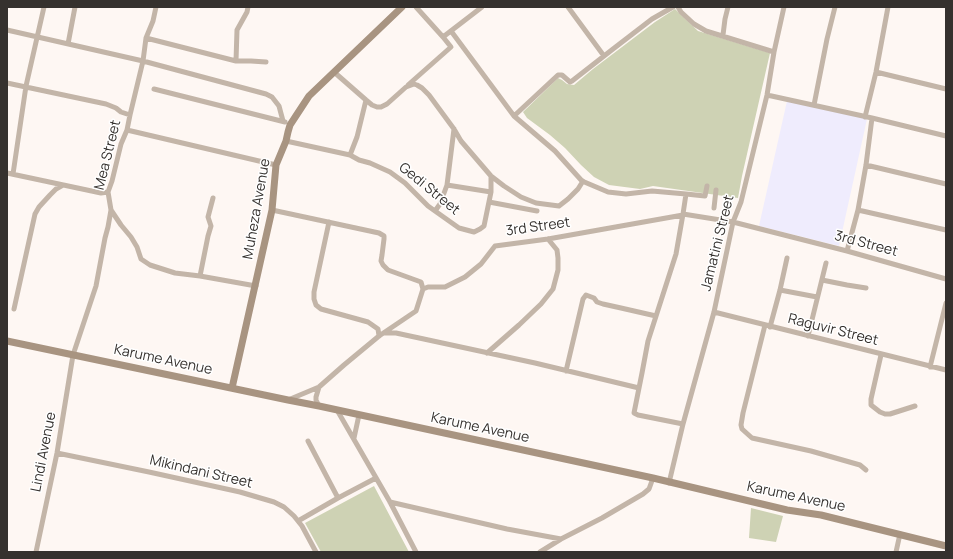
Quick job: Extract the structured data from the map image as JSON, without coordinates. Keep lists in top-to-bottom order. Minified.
{"streets":{"main road":["Muheza Avenue","Karume Avenue"],"street":["Mea Street","Gedi Street","3rd Street","Jamatini Street","Raguvir Street","Lindi Avenue","Mikindani Street"]},"crossings":[["Mea Street","Karume Avenue"],["Mea Street","Lindi Avenue"],["Gedi Street","Muheza Avenue"],["Muheza Avenue","Karume Avenue"],["3rd Street","Jamatini Street"],["Jamatini Street","Raguvir Street"],["Jamatini Street","Karume Avenue"],["Karume Avenue","Lindi Avenue"],["Lindi Avenue","Mikindani Street"]]}
